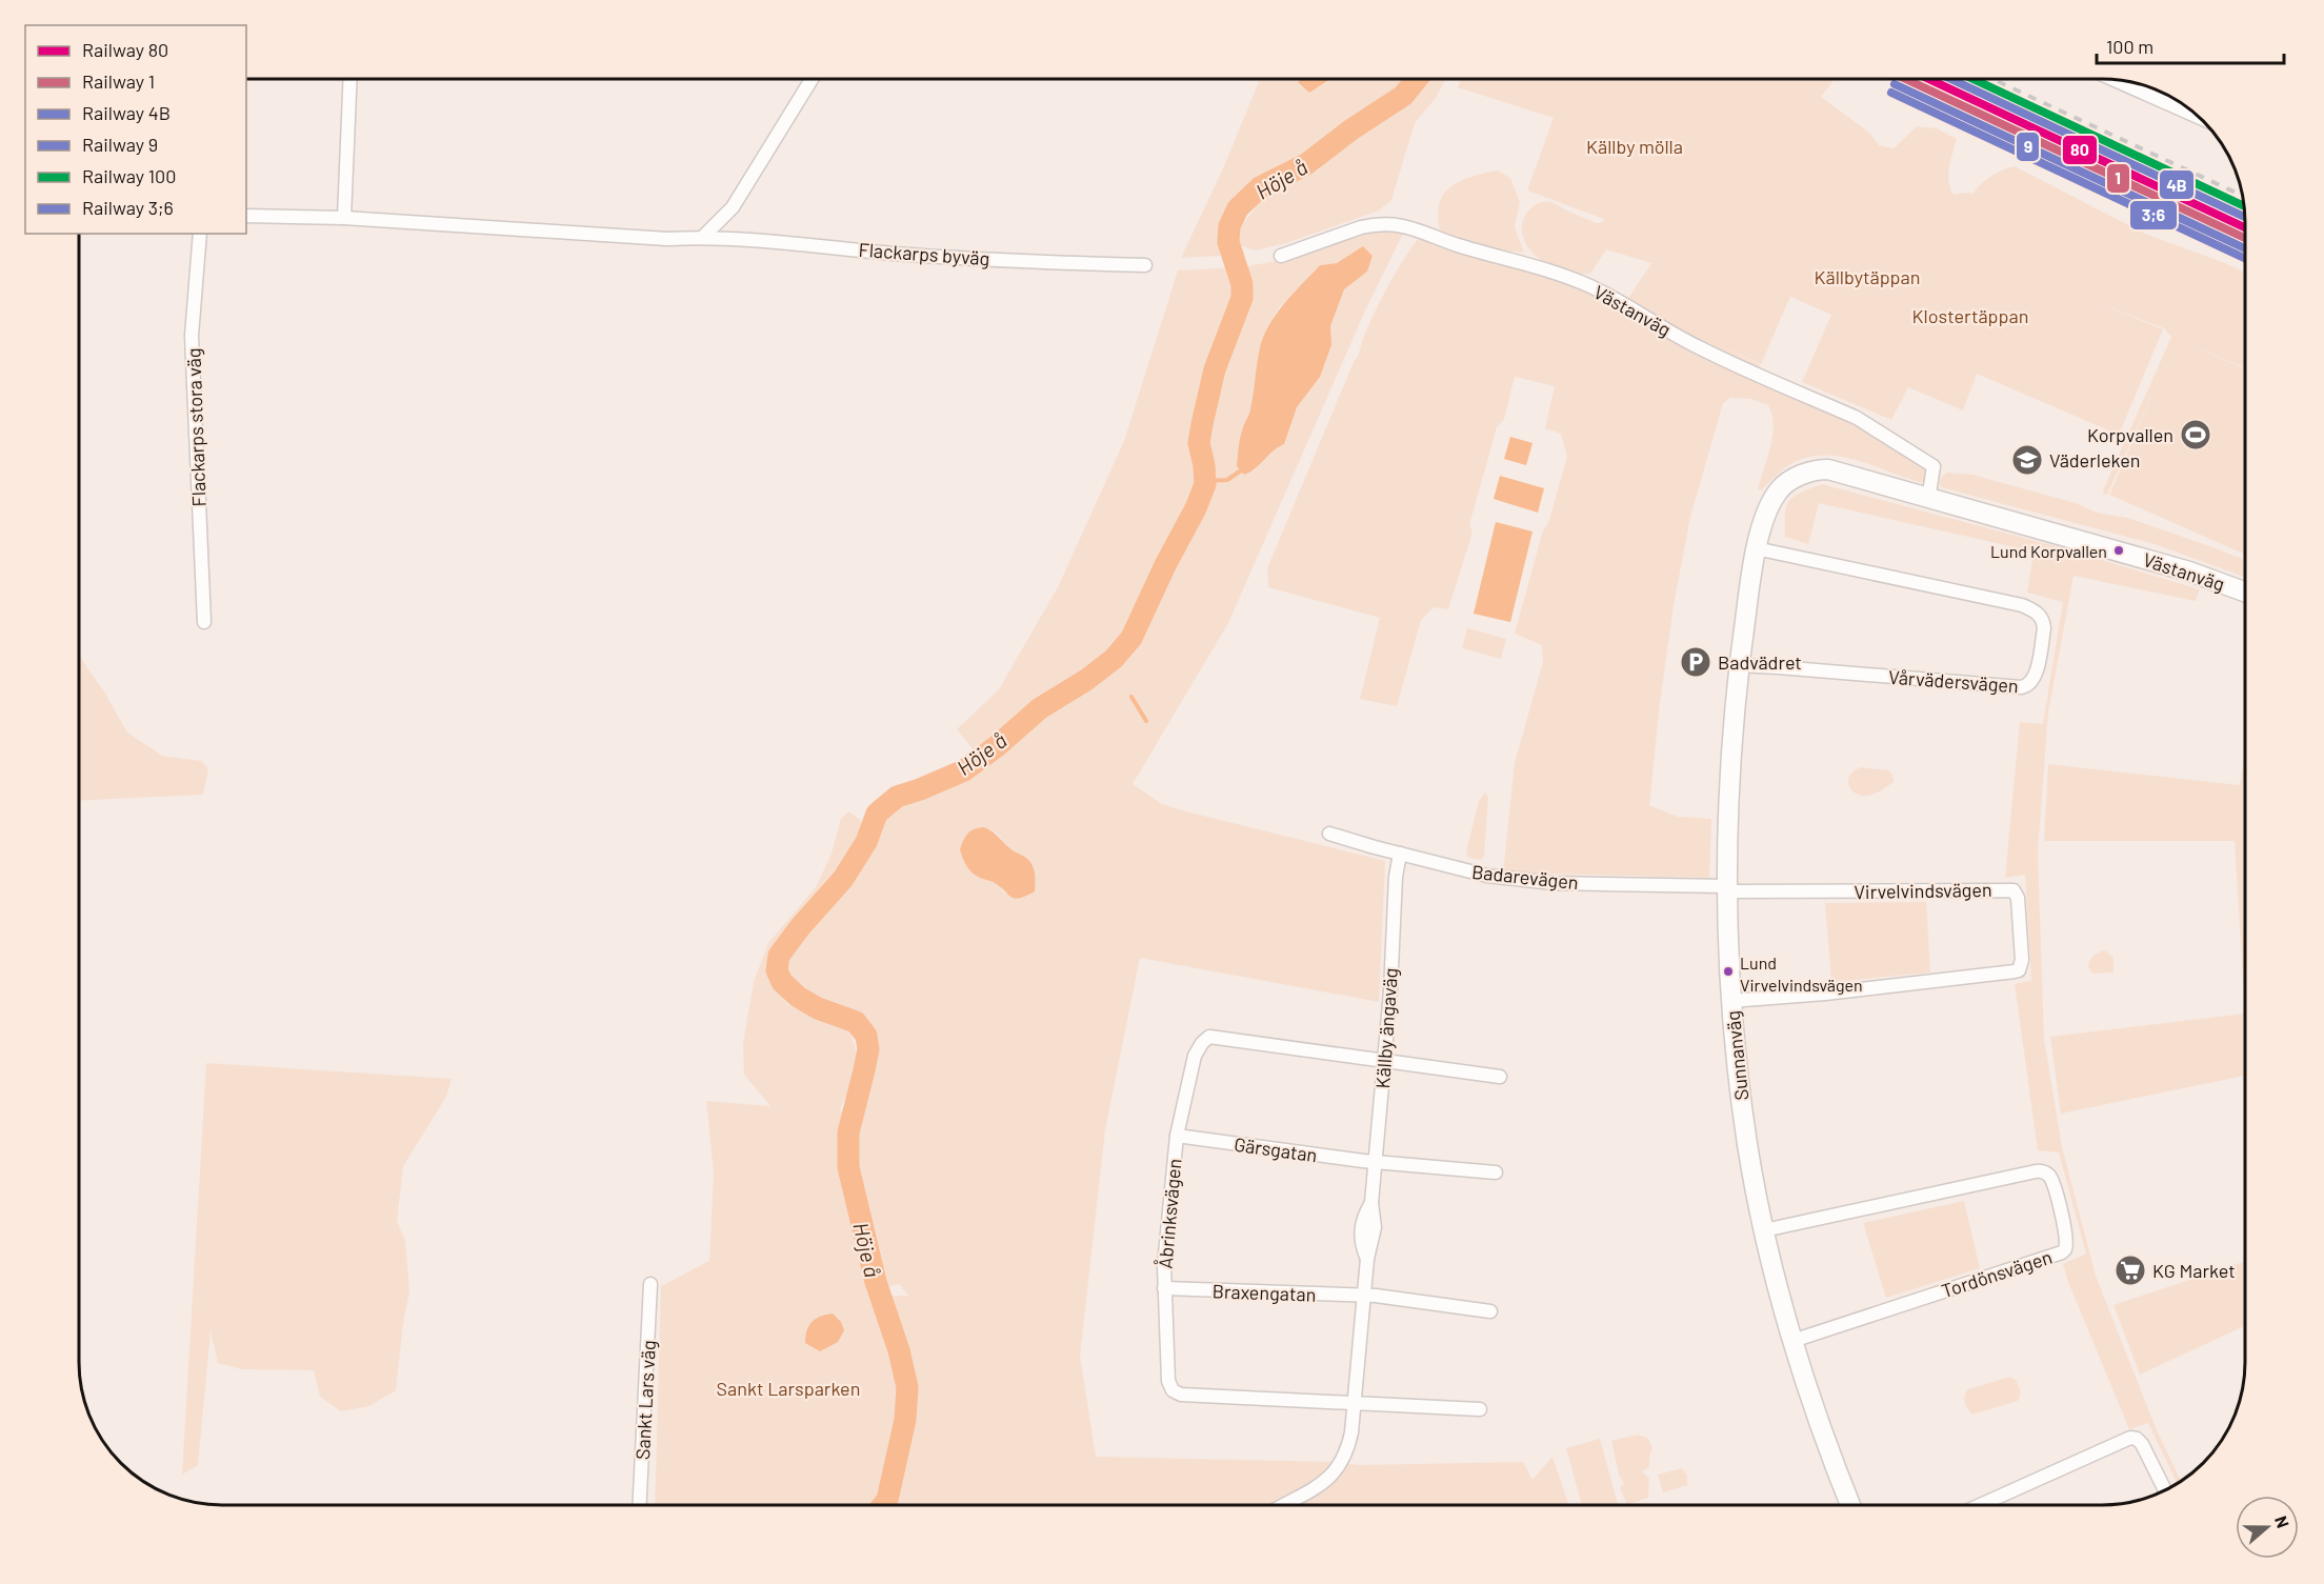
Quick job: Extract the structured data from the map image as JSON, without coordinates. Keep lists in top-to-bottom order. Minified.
{"streets":{"street":["Flackarps byväg","Västanväg","Flackarps stora väg","Vårvädersvägen","Badarevägen","Virvelvindsvägen","Källby ängaväg","Sunnanväg","Gärsgatan","Åbrinksvägen","Tordönsvägen","Braxengatan","Sankt Lars väg"]},"crossings":[["Västanväg","Sunnanväg"],["Vårvädersvägen","Sunnanväg"],["Badarevägen","Virvelvindsvägen"],["Badarevägen","Källby ängaväg"],["Badarevägen","Sunnanväg"],["Virvelvindsvägen","Sunnanväg"],["Källby ängaväg","Gärsgatan"],["Källby ängaväg","Åbrinksvägen"],["Källby ängaväg","Braxengatan"],["Sunnanväg","Tordönsvägen"],["Gärsgatan","Åbrinksvägen"],["Åbrinksvägen","Braxengatan"]],"water":["Höje å"],"parks":["Källby mölla","Källbytäppan","Klostertäppan","Sankt Larsparken"],"places":{"sports":["Korpvallen"],"school or university":["Väderleken"],"other":["Lund Korpvallen","Lund Virvelvindsvägen"],"parking":["Badvädret"],"supermarket":["KG Market"]},"lines":["rail line 80","rail line 1","rail line 4B","rail line 100","rail line 9","rail line 3;6"],"legend":["Railway 80","Railway 1","Railway 4B","Railway 9","Railway 100","Railway 3;6"],"scale_bar":"100 m","north":"right"}
